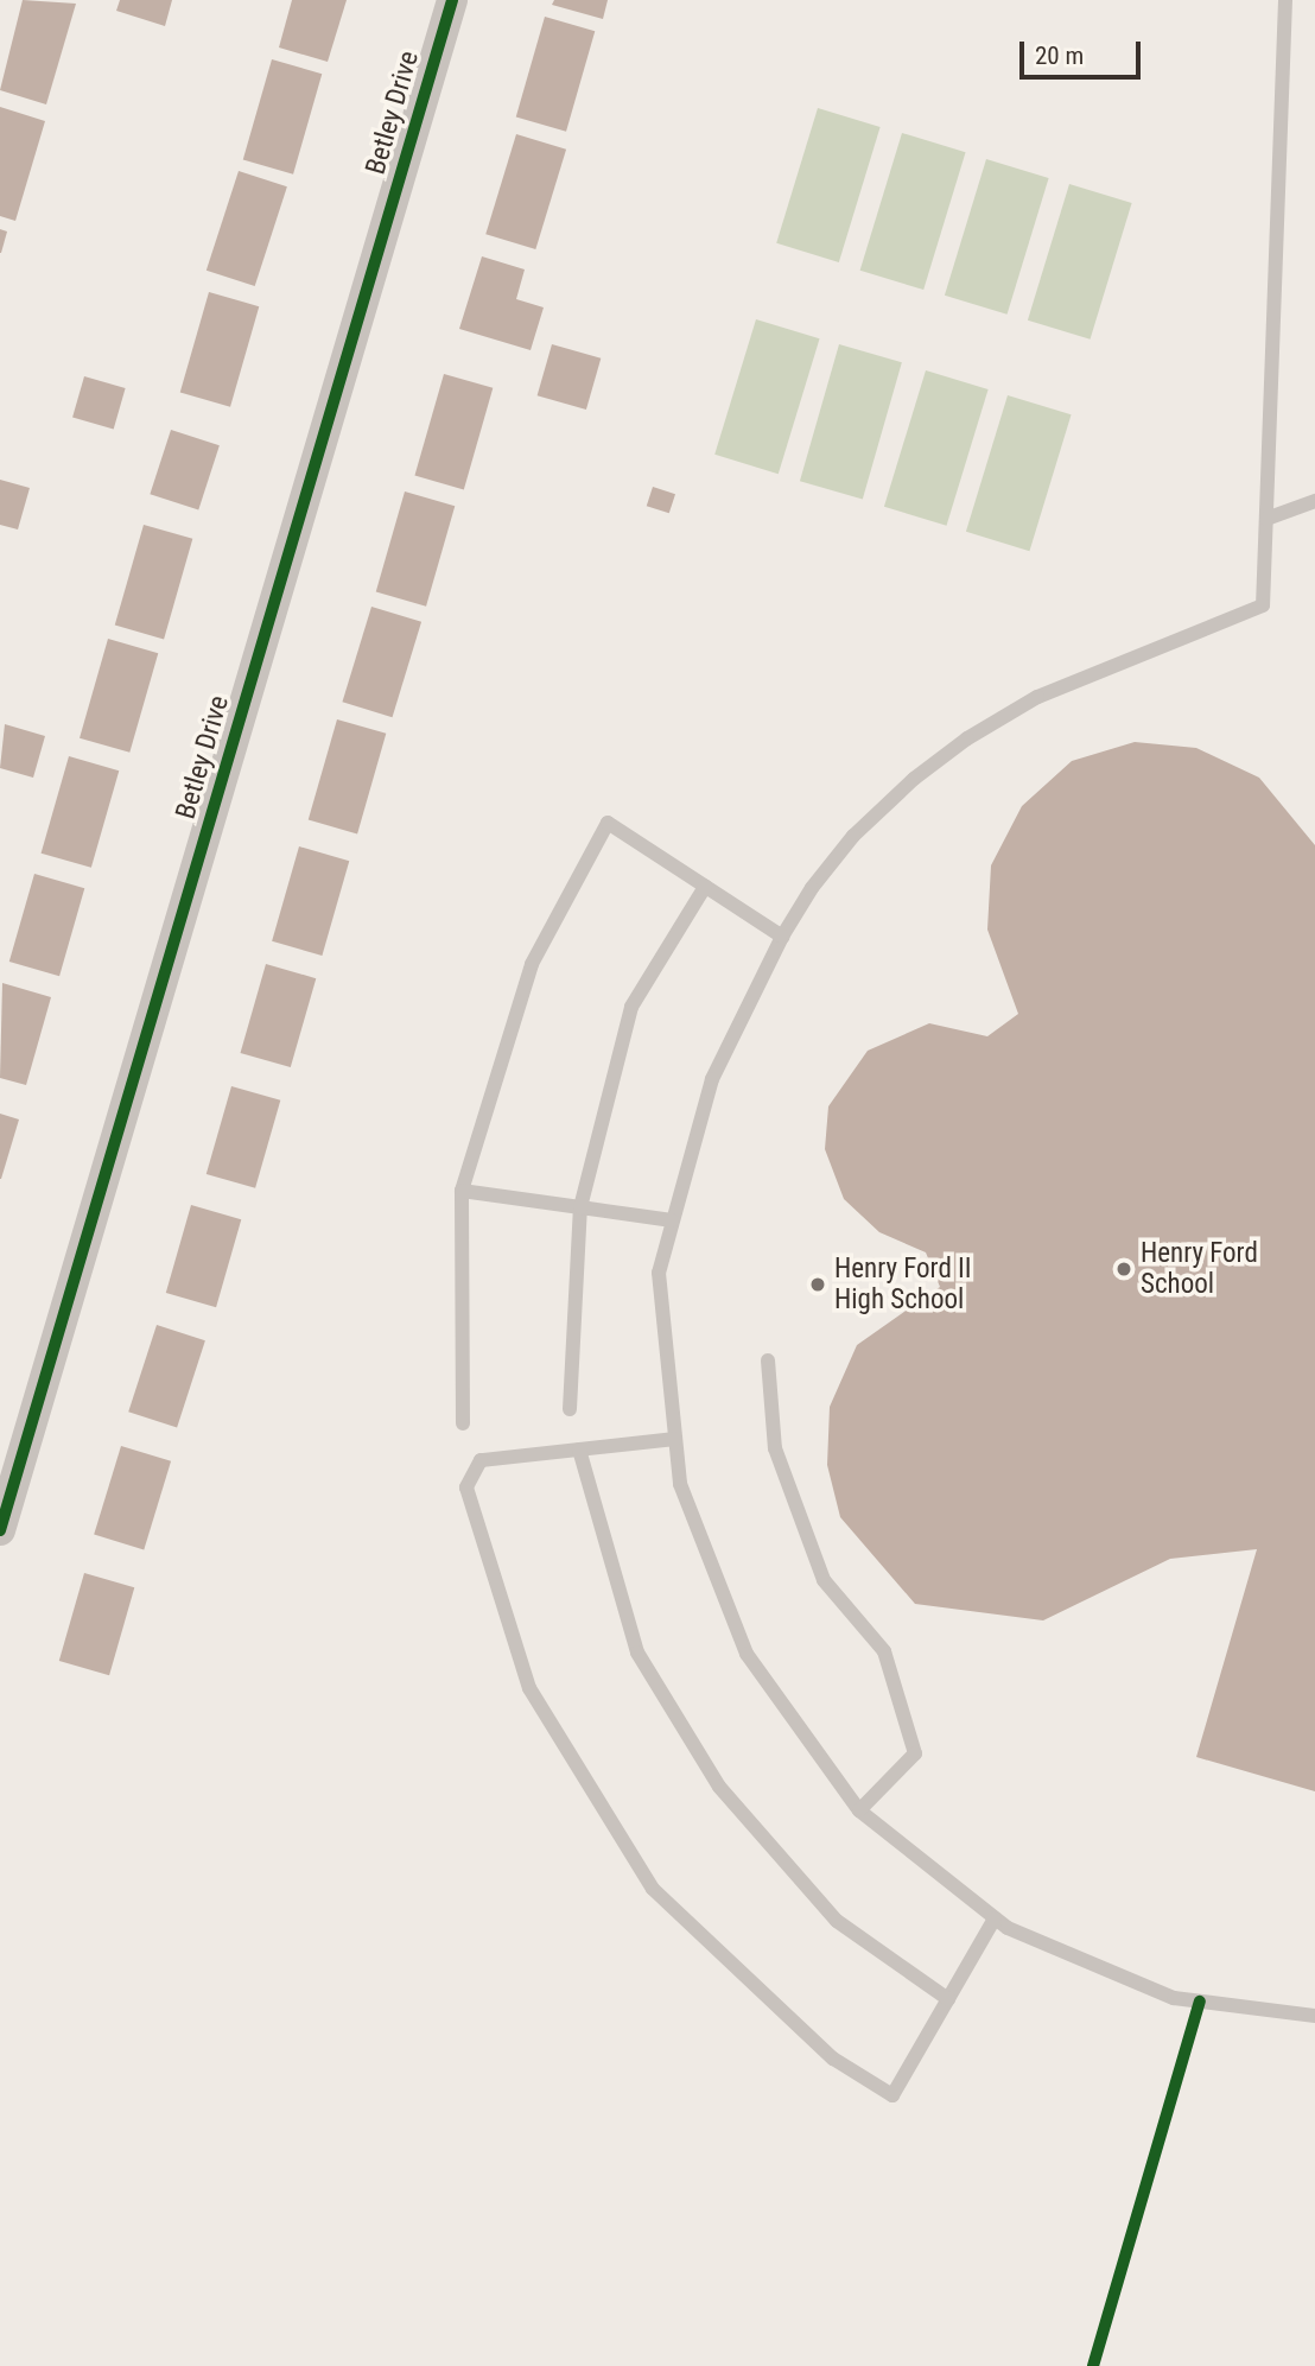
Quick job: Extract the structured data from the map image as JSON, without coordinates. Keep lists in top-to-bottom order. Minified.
{"streets":{"street":["Betley Drive"]},"places":["Henry Ford School","Henry Ford II High School"],"scale_bar":"20 m"}
